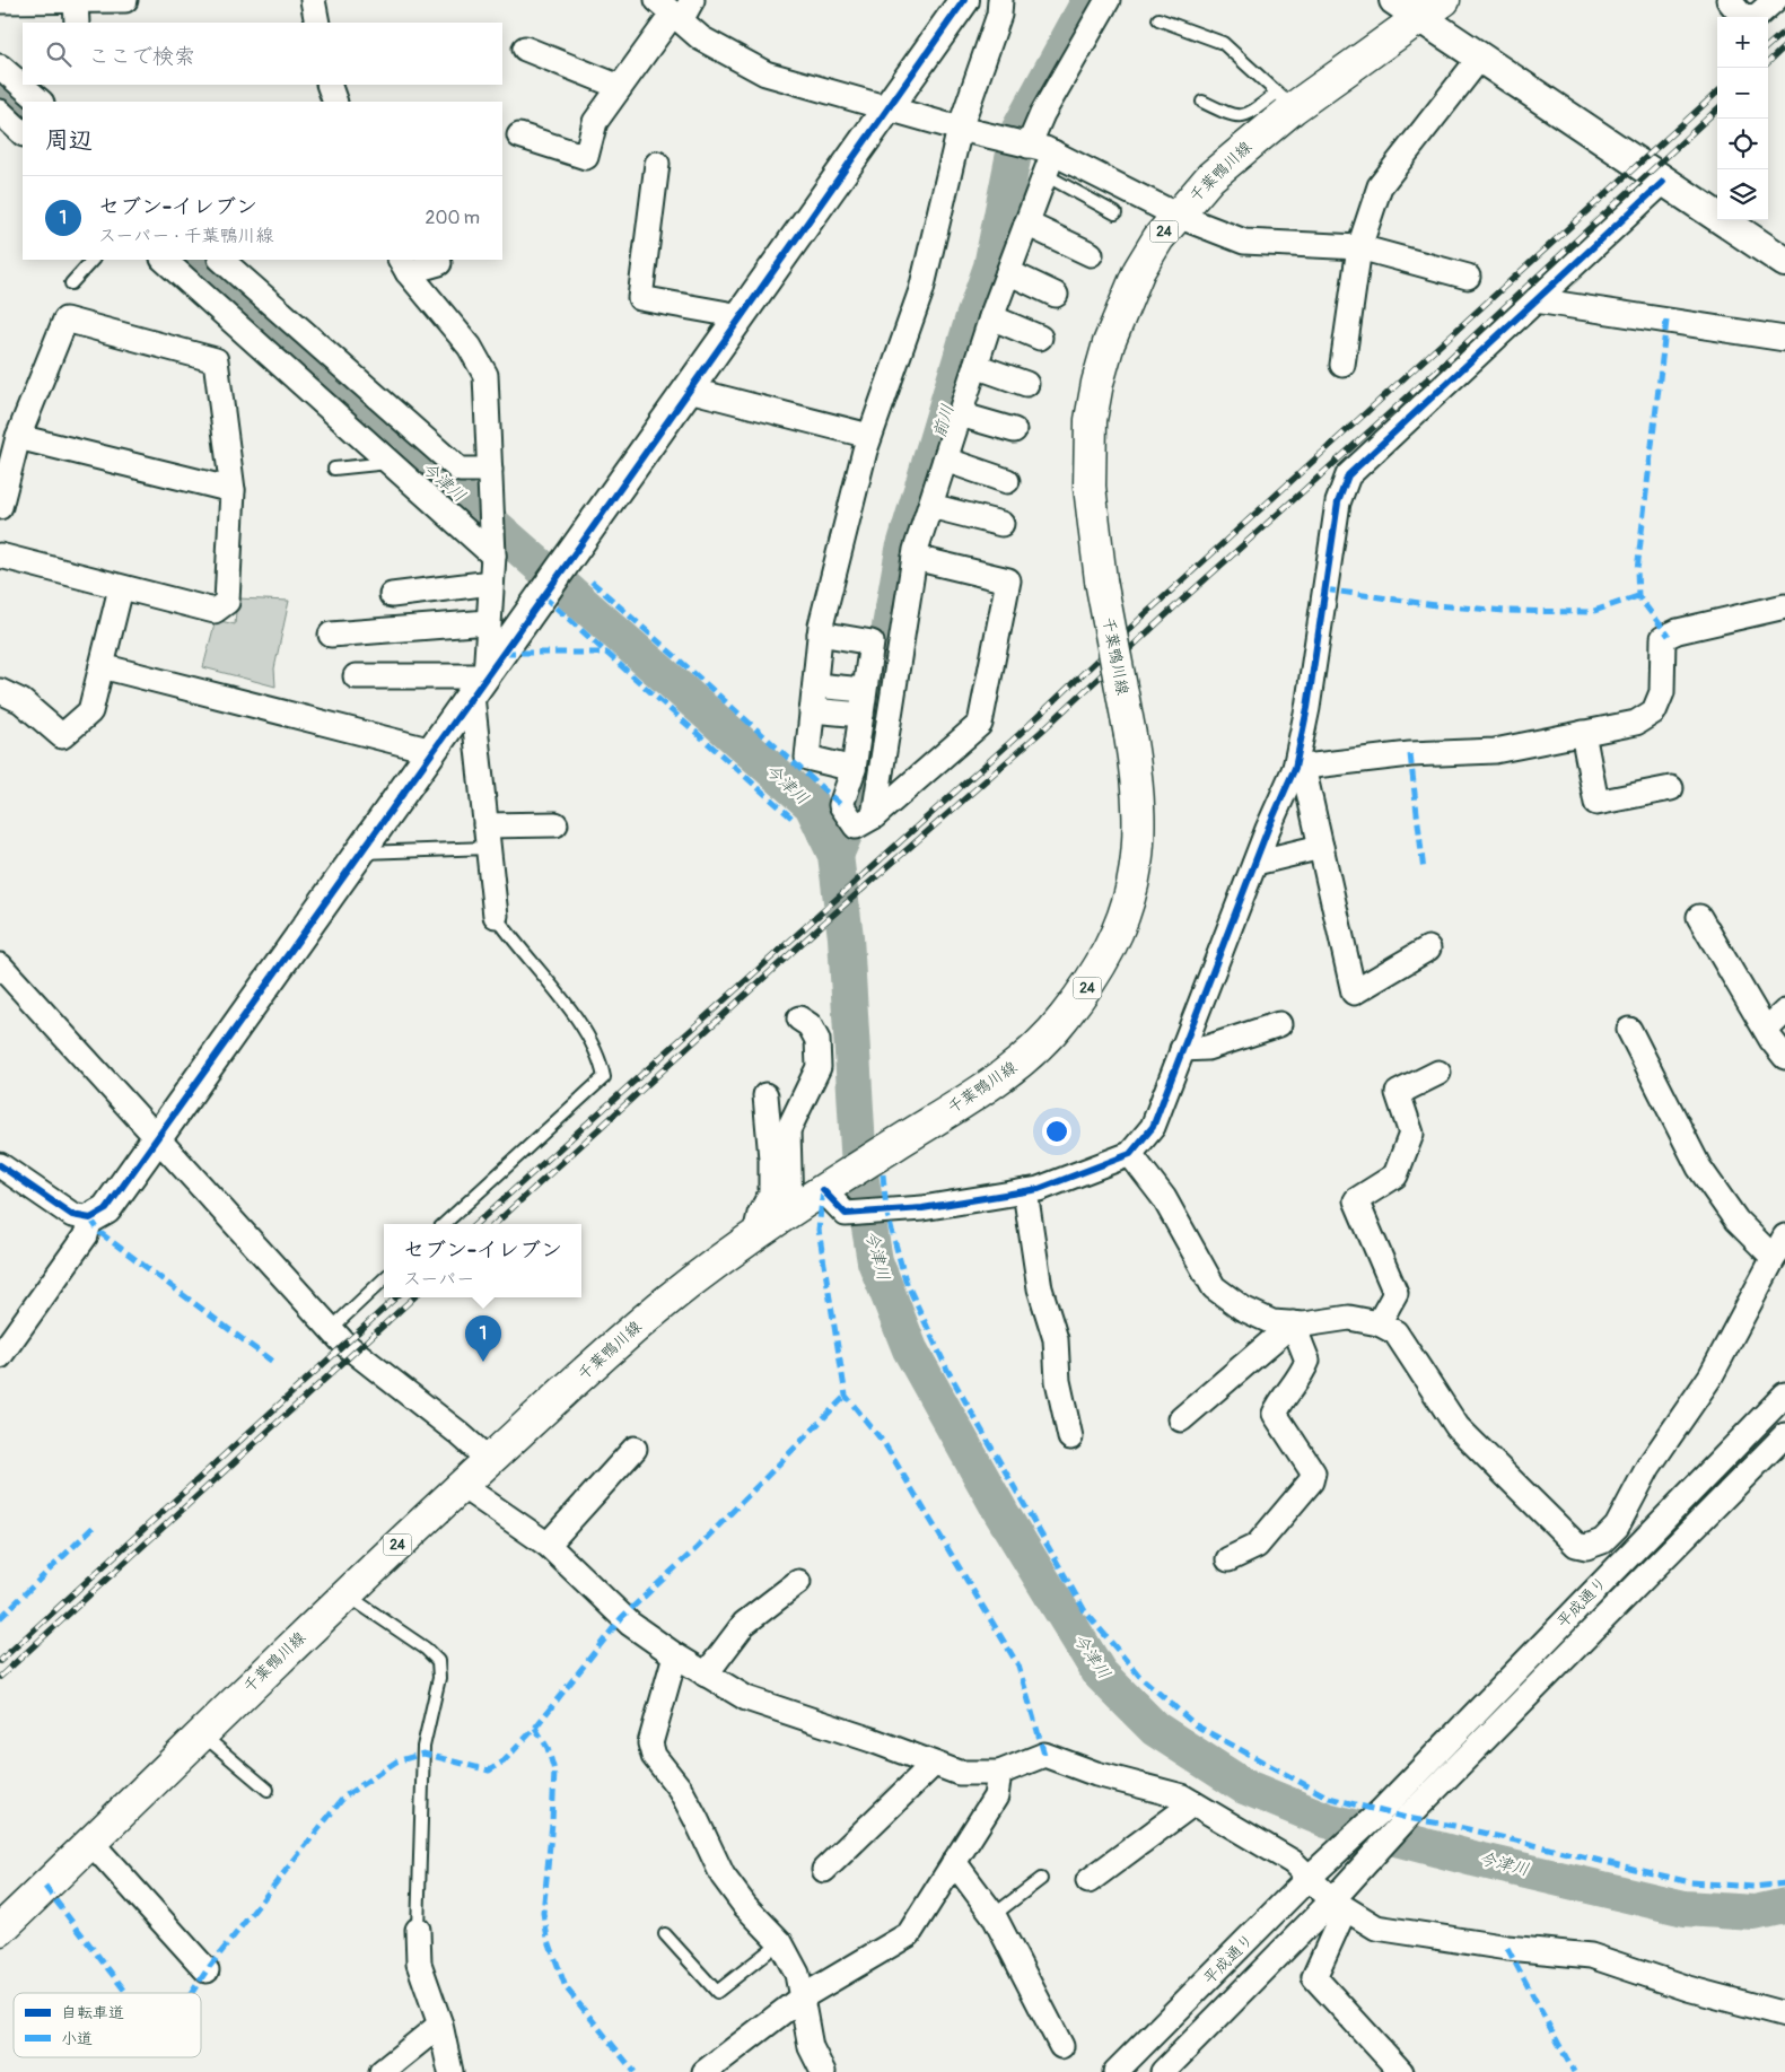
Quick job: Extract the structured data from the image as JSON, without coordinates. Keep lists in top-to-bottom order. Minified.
{"streets":{"main road":["千葉鴨川線","24"],"street":["平成通り"]},"water":["前川","今津川"],"legend":["自転車道","小道"],"page":{"map_buttons":["+","−"],"search":"ここで検索","heading":"周辺","list":[{"mark":"1","name":"セブン-イレブン","note":"スーパー · 千葉鴨川線","value":"200 m"}],"popup":["セブン-イレブン","スーパー"],"pins":"1"}}
